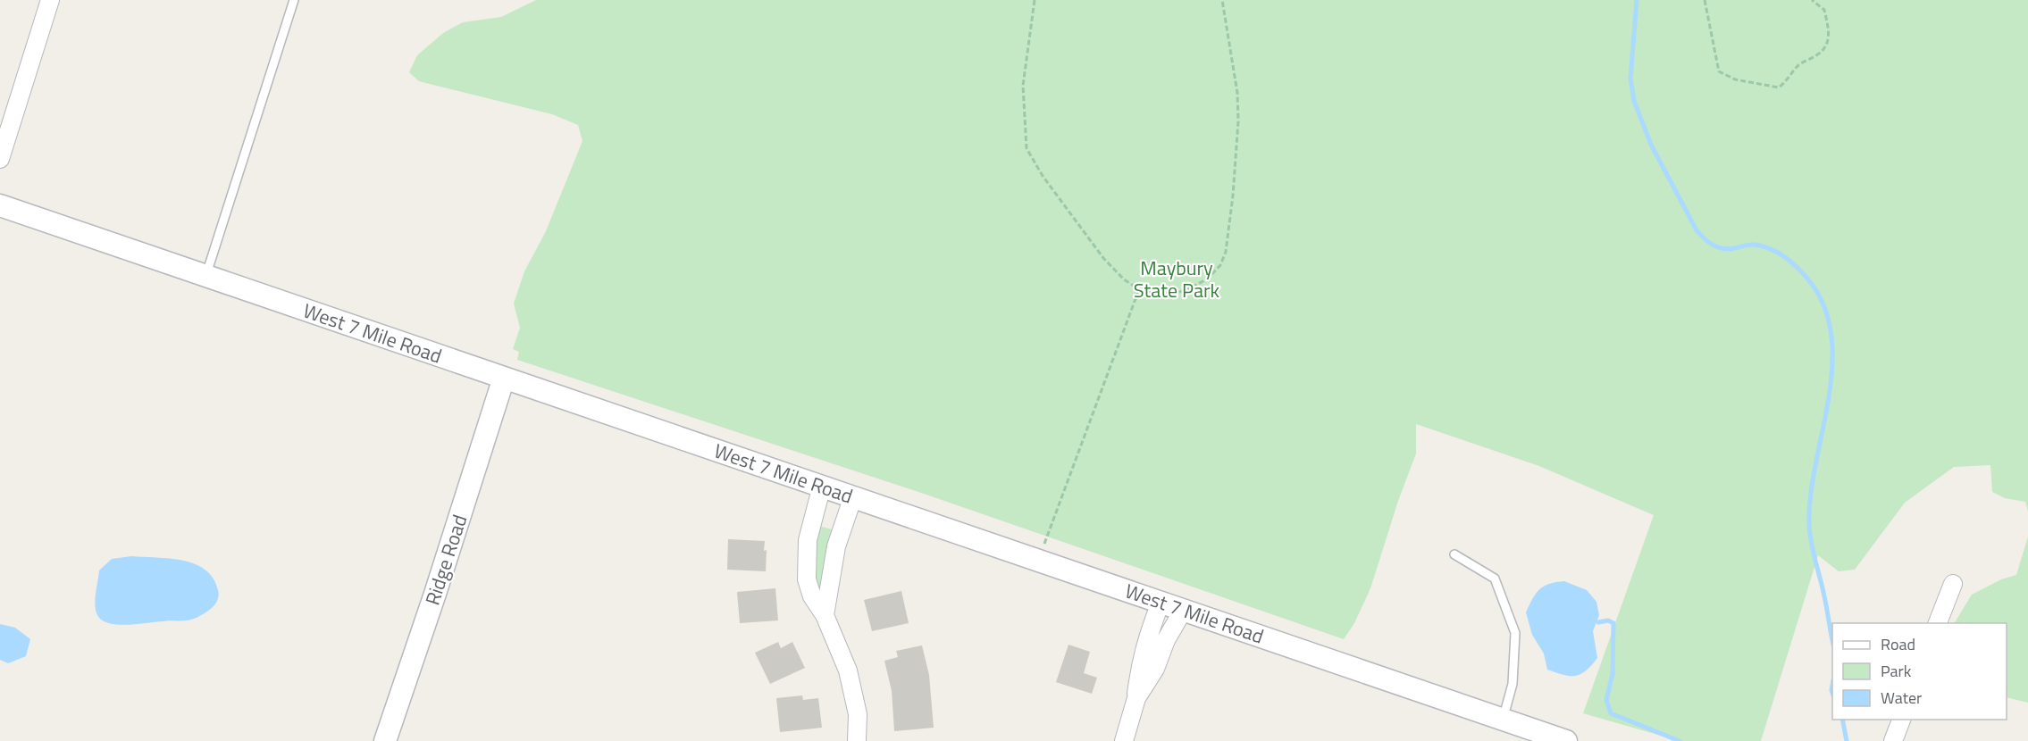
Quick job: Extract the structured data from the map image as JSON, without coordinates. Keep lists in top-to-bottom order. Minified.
{"streets":{"street":["West 7 Mile Road","Ridge Road"]},"crossings":[["West 7 Mile Road","Ridge Road"]],"parks":["Maybury State Park"],"legend":["Road","Park","Water"]}
